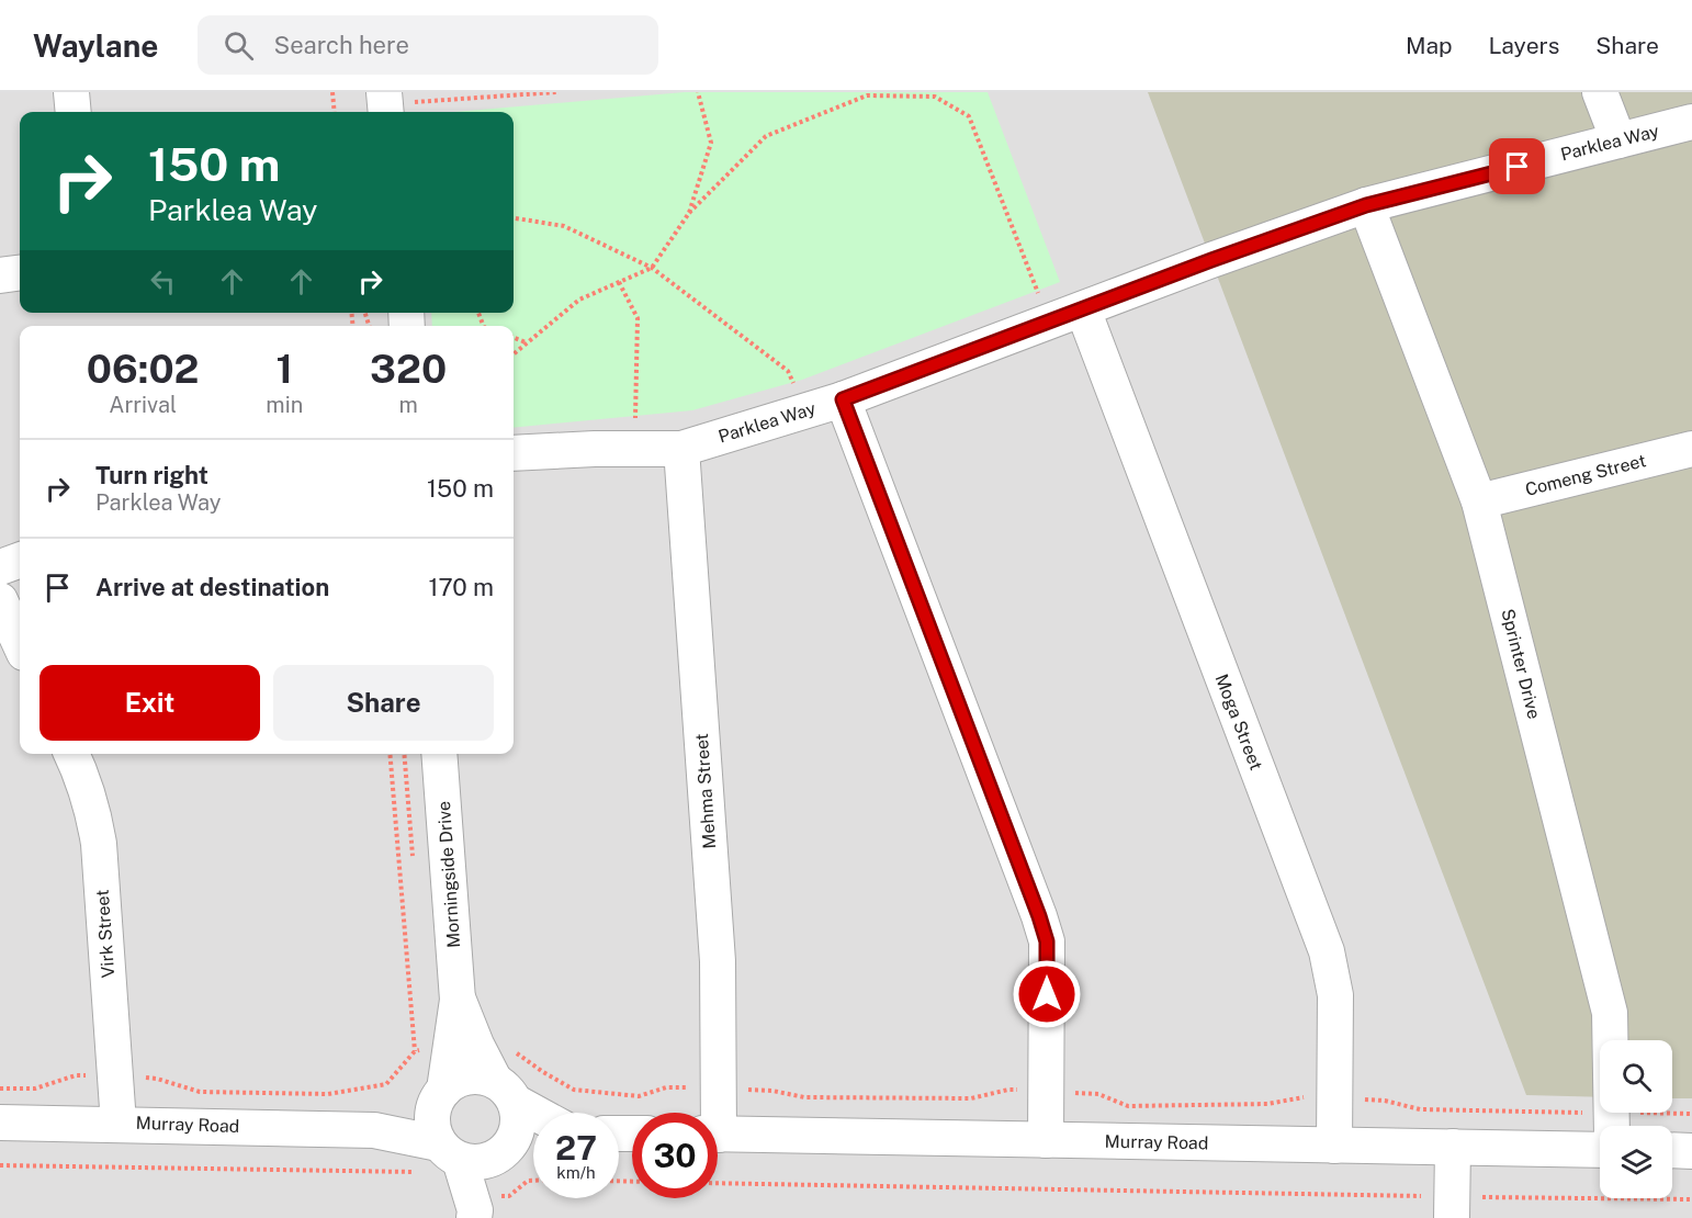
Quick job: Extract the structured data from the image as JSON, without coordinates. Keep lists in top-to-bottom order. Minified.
{"streets":{"street":["Parklea Way","Comeng Street","Sprinter Drive","Moga Street","Mehma Street","Morningside Drive","Virk Street","Murray Road"]},"crossings":[["Parklea Way","Sprinter Drive"],["Parklea Way","Moga Street"],["Parklea Way","Mehma Street"],["Comeng Street","Sprinter Drive"],["Moga Street","Murray Road"],["Morningside Drive","Murray Road"],["Virk Street","Murray Road"]],"page":{"header":"Waylane","search":"Search here","nav":["Map","Layers","Share"],"turn":["150 m","Parklea Way"],"eta":["06:02","Arrival","1","min","320","m"],"list":[{"name":"Turn right","note":"Parklea Way","value":"150 m"},{"name":"Arrive at destination","value":"170 m"}],"buttons":["Exit","Share"],"speed":"27 km/h","limit":"30"}}
